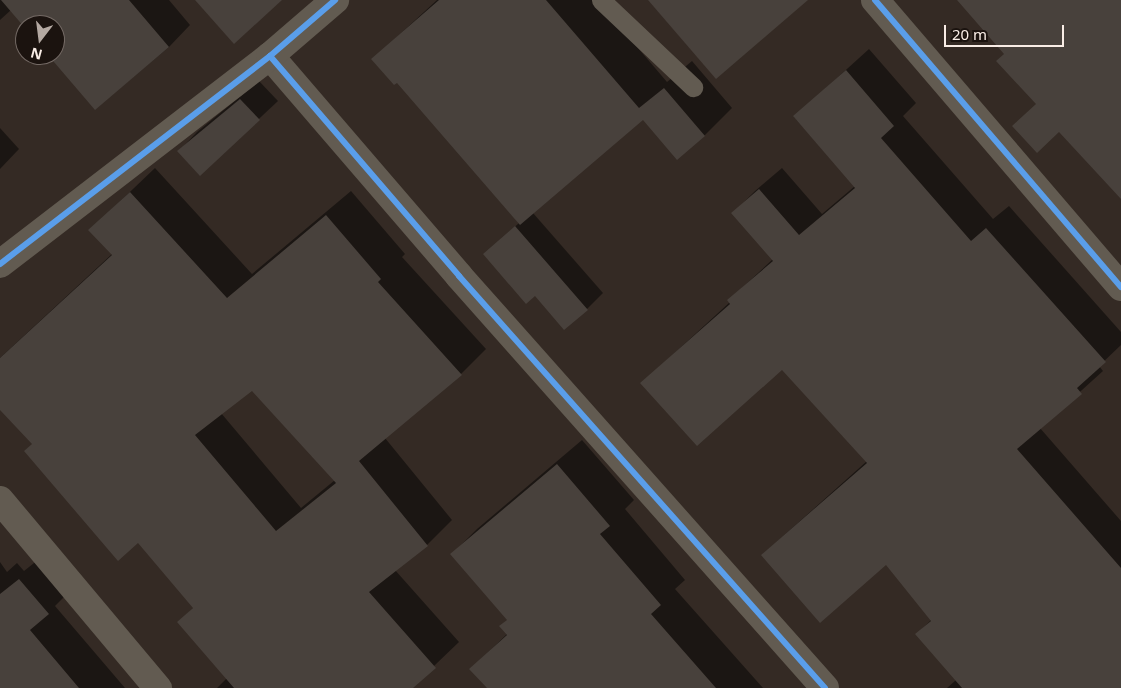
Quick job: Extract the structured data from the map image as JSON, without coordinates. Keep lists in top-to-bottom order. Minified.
{"scale_bar":"20 m","north":"bottom"}
